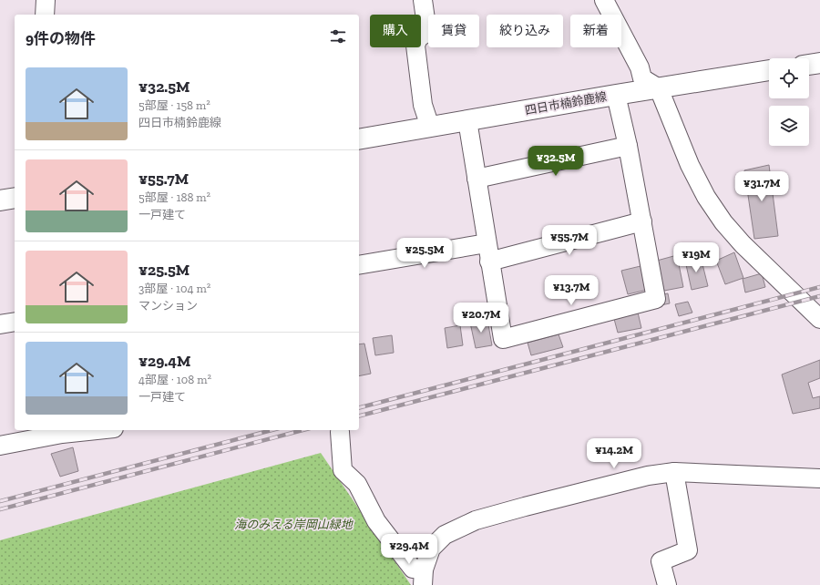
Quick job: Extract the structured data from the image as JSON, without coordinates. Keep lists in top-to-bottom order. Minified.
{"streets":{"main road":["四日市楠鈴鹿線"]},"parks":["海のみえる岸岡山緑地"],"page":{"chip":["購入","賃貸","絞り込み","新着"],"heading":"9件の物件","list":[{"name":"¥32.5M","note":"5部屋 · 158 m² · 四日市楠鈴鹿線"},{"name":"¥55.7M","note":"5部屋 · 188 m² · 一戸建て"},{"name":"¥25.5M","note":"3部屋 · 104 m² · マンション"},{"name":"¥29.4M","note":"4部屋 · 108 m² · 一戸建て"}],"price":["¥32.5M","¥31.7M","¥55.7M","¥25.5M","¥19M","¥13.7M","¥20.7M","¥14.2M","¥29.4M"]}}
